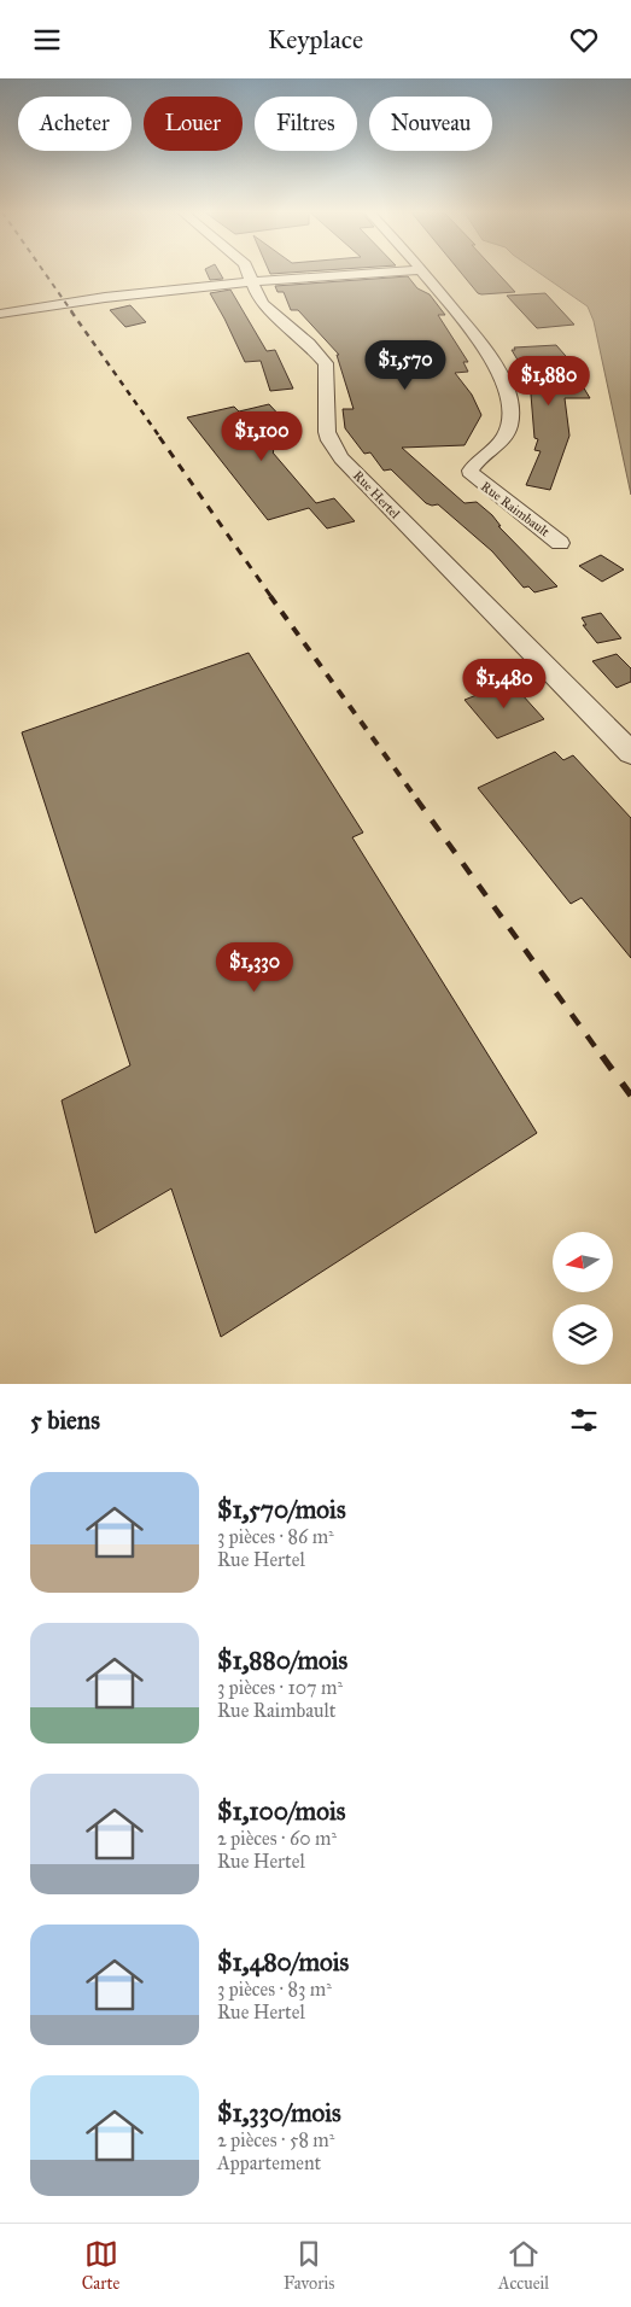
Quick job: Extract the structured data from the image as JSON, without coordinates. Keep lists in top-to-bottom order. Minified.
{"streets":{"street":["Rue Hertel","Rue Raimbault"]},"north":"left","page":{"header":"Keyplace","chip":["Acheter","Louer","Filtres","Nouveau"],"price":["$1,570","$1,880","$1,100","$1,480","$1,330"],"heading":"5 biens","list":[{"name":"$1,570/mois","note":"3 pièces · 86 m² · Rue Hertel"},{"name":"$1,880/mois","note":"3 pièces · 107 m² · Rue Raimbault"},{"name":"$1,100/mois","note":"2 pièces · 60 m² · Rue Hertel"},{"name":"$1,480/mois","note":"3 pièces · 83 m² · Rue Hertel"},{"name":"$1,330/mois","note":"2 pièces · 58 m² · Appartement"}],"tabs":["Carte","Favoris","Accueil"]}}
